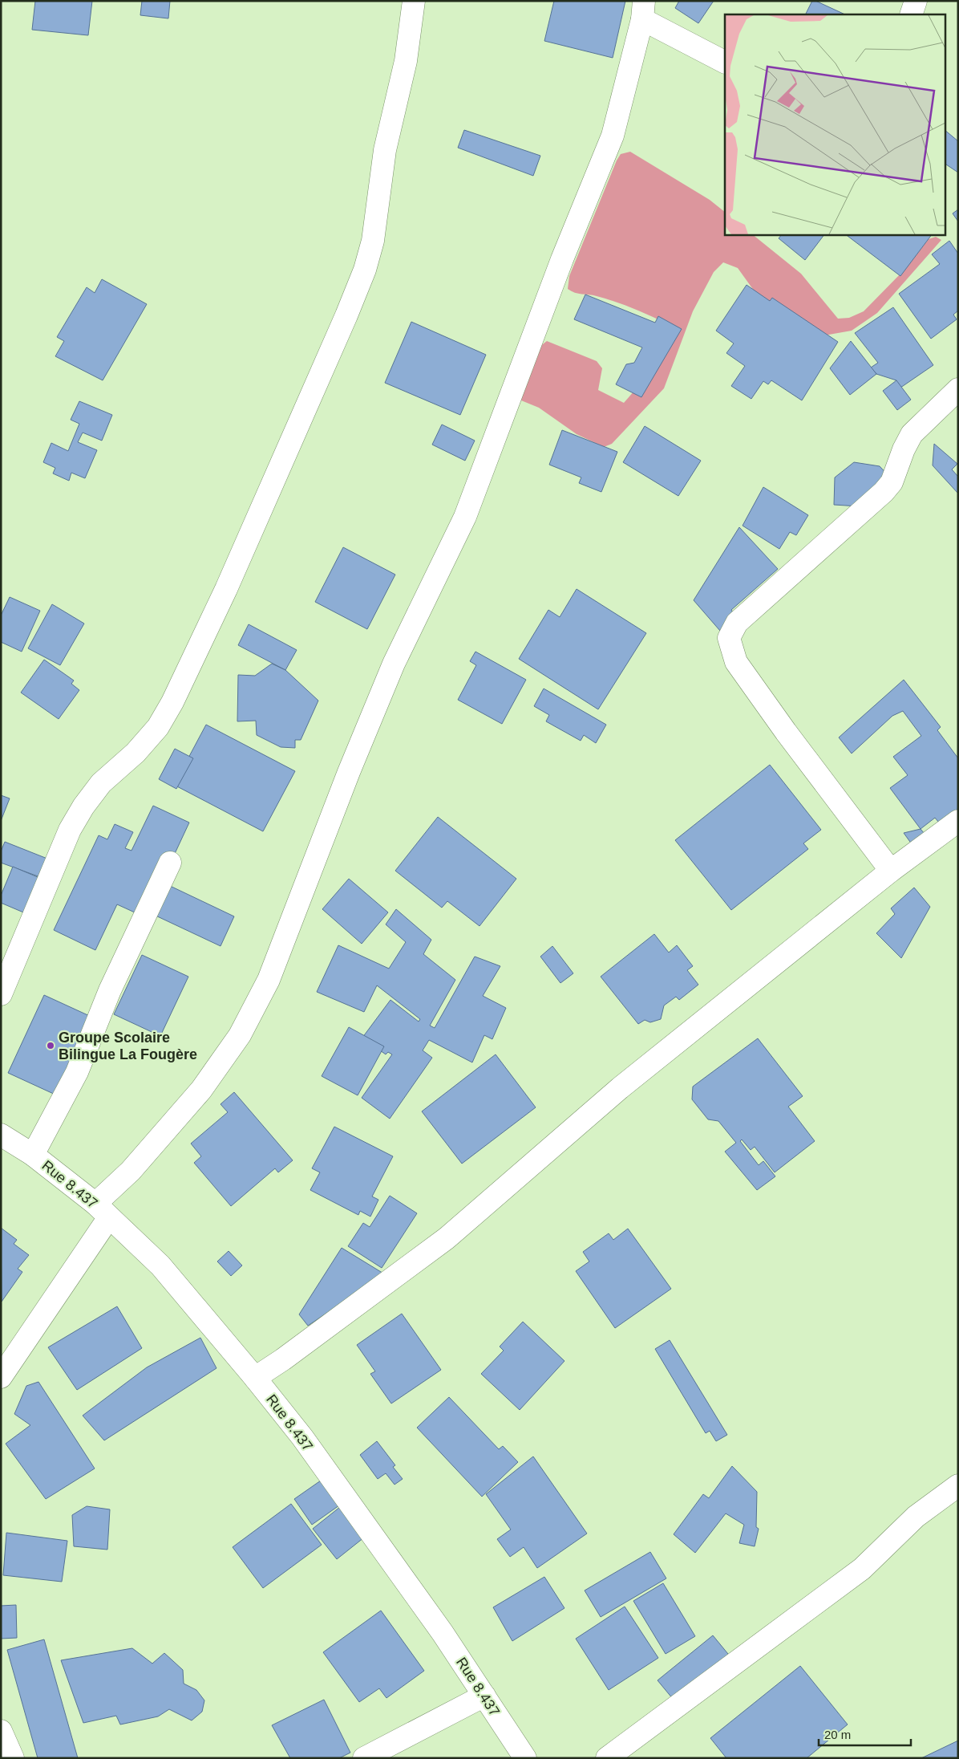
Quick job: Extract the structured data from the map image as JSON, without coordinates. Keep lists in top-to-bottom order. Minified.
{"streets":{"street":["Rue 8.437"]},"places":["Groupe Scolaire Bilingue La Fougère"],"scale_bar":"20 m"}
